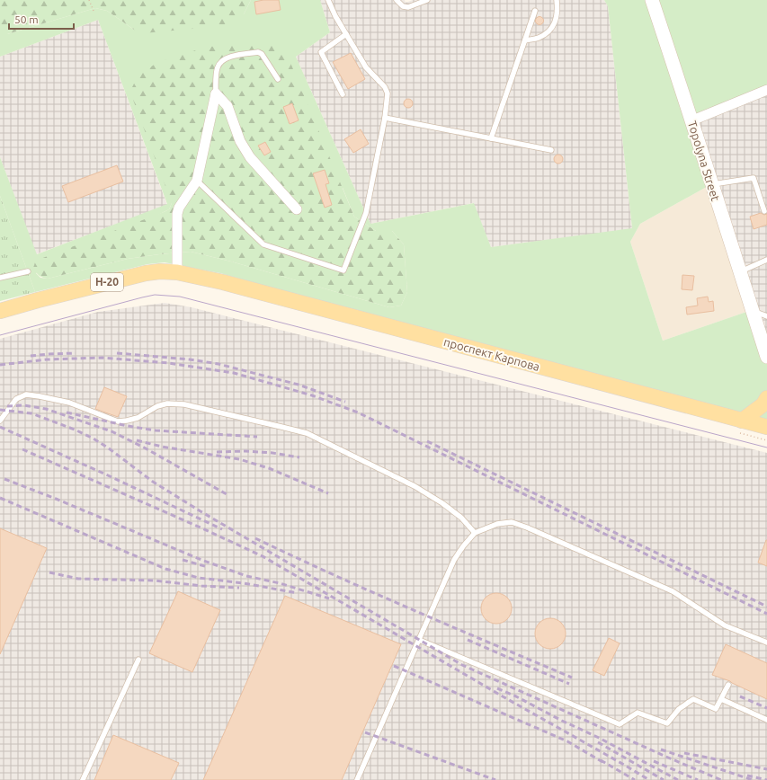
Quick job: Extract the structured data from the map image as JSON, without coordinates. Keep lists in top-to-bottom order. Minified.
{"streets":{"main road":["Topolyna Street","Н-20","проспект Карпова"]},"crossings":[["Н-20","проспект Карпова"]],"scale_bar":"50 m"}
